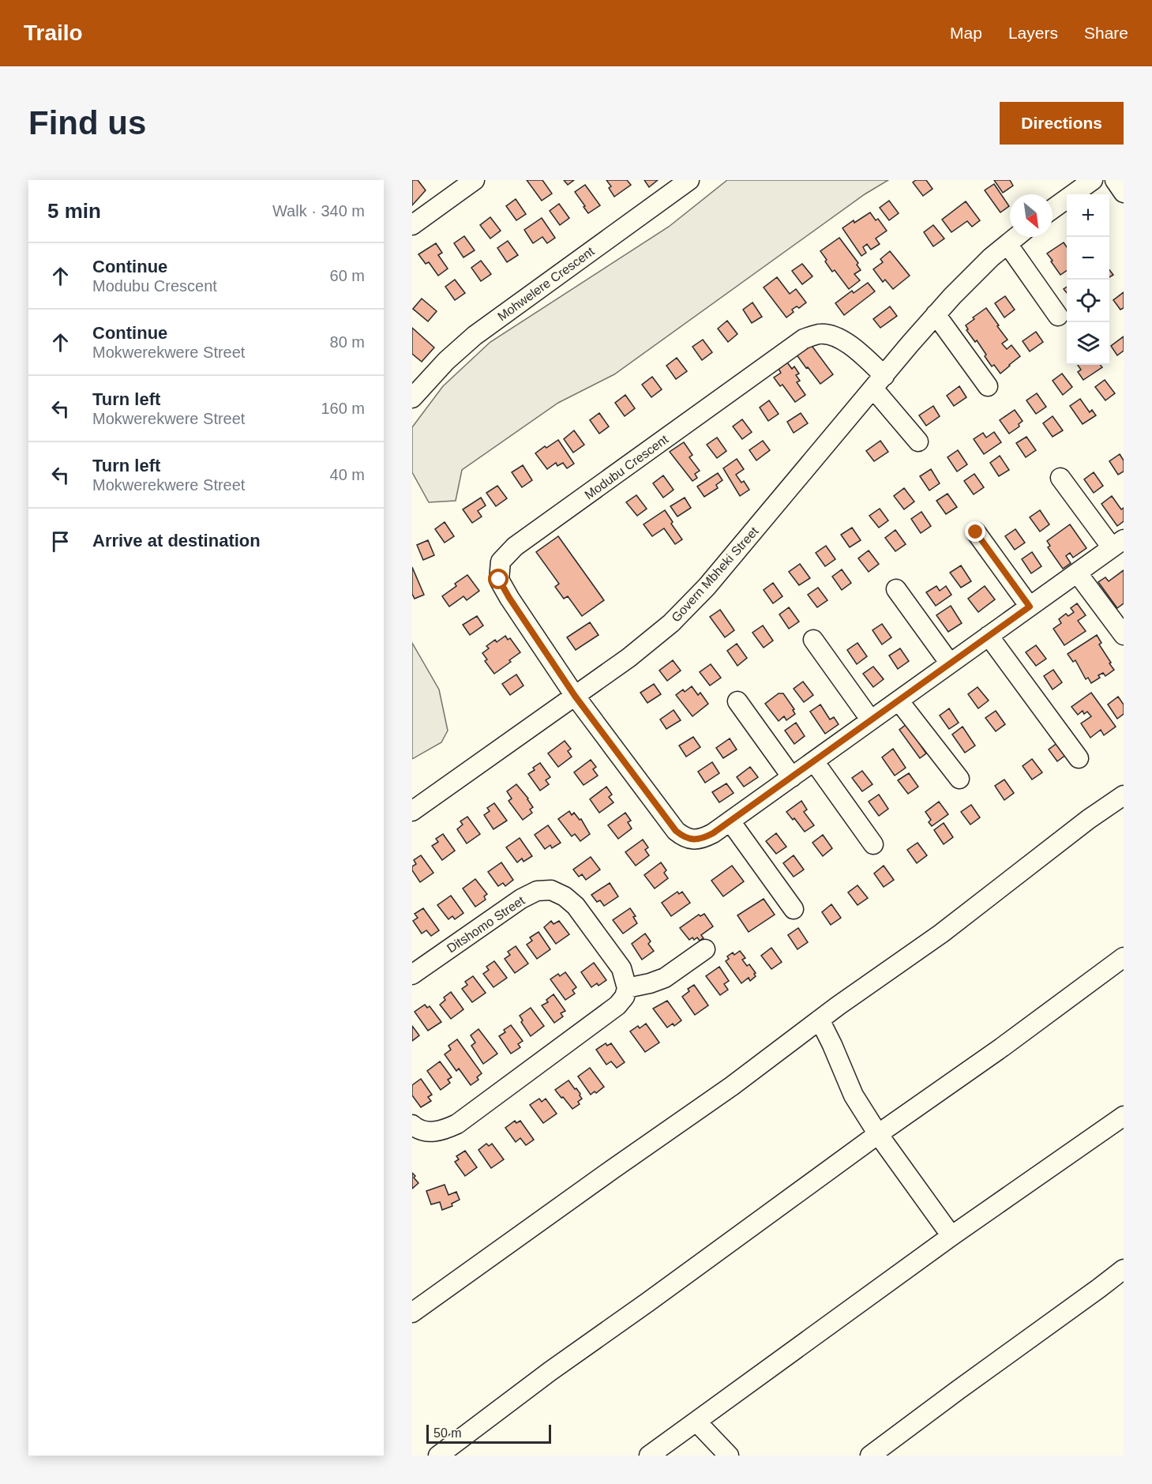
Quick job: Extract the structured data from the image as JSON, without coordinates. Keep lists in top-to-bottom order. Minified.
{"streets":{"street":["Mohwelere Crescent","Modubu Crescent","Govern Mbheki Street","Ditshomo Street"]},"crossings":[["Modubu Crescent","Govern Mbheki Street"]],"scale_bar":"50 m","north":"bottom right","page":{"header":"Trailo","nav":["Map","Layers","Share"],"buttons":"Directions","title":"Find us","heading":["5 min","Walk · 340 m"],"map_buttons":["+","−"],"list":[["Continue","Modubu Crescent","60 m"],["Continue","Mokwerekwere Street","80 m"],["Turn left","Mokwerekwere Street","160 m"],["Turn left","Mokwerekwere Street","40 m"],"Arrive at destination"],"scale":"50 m"}}
